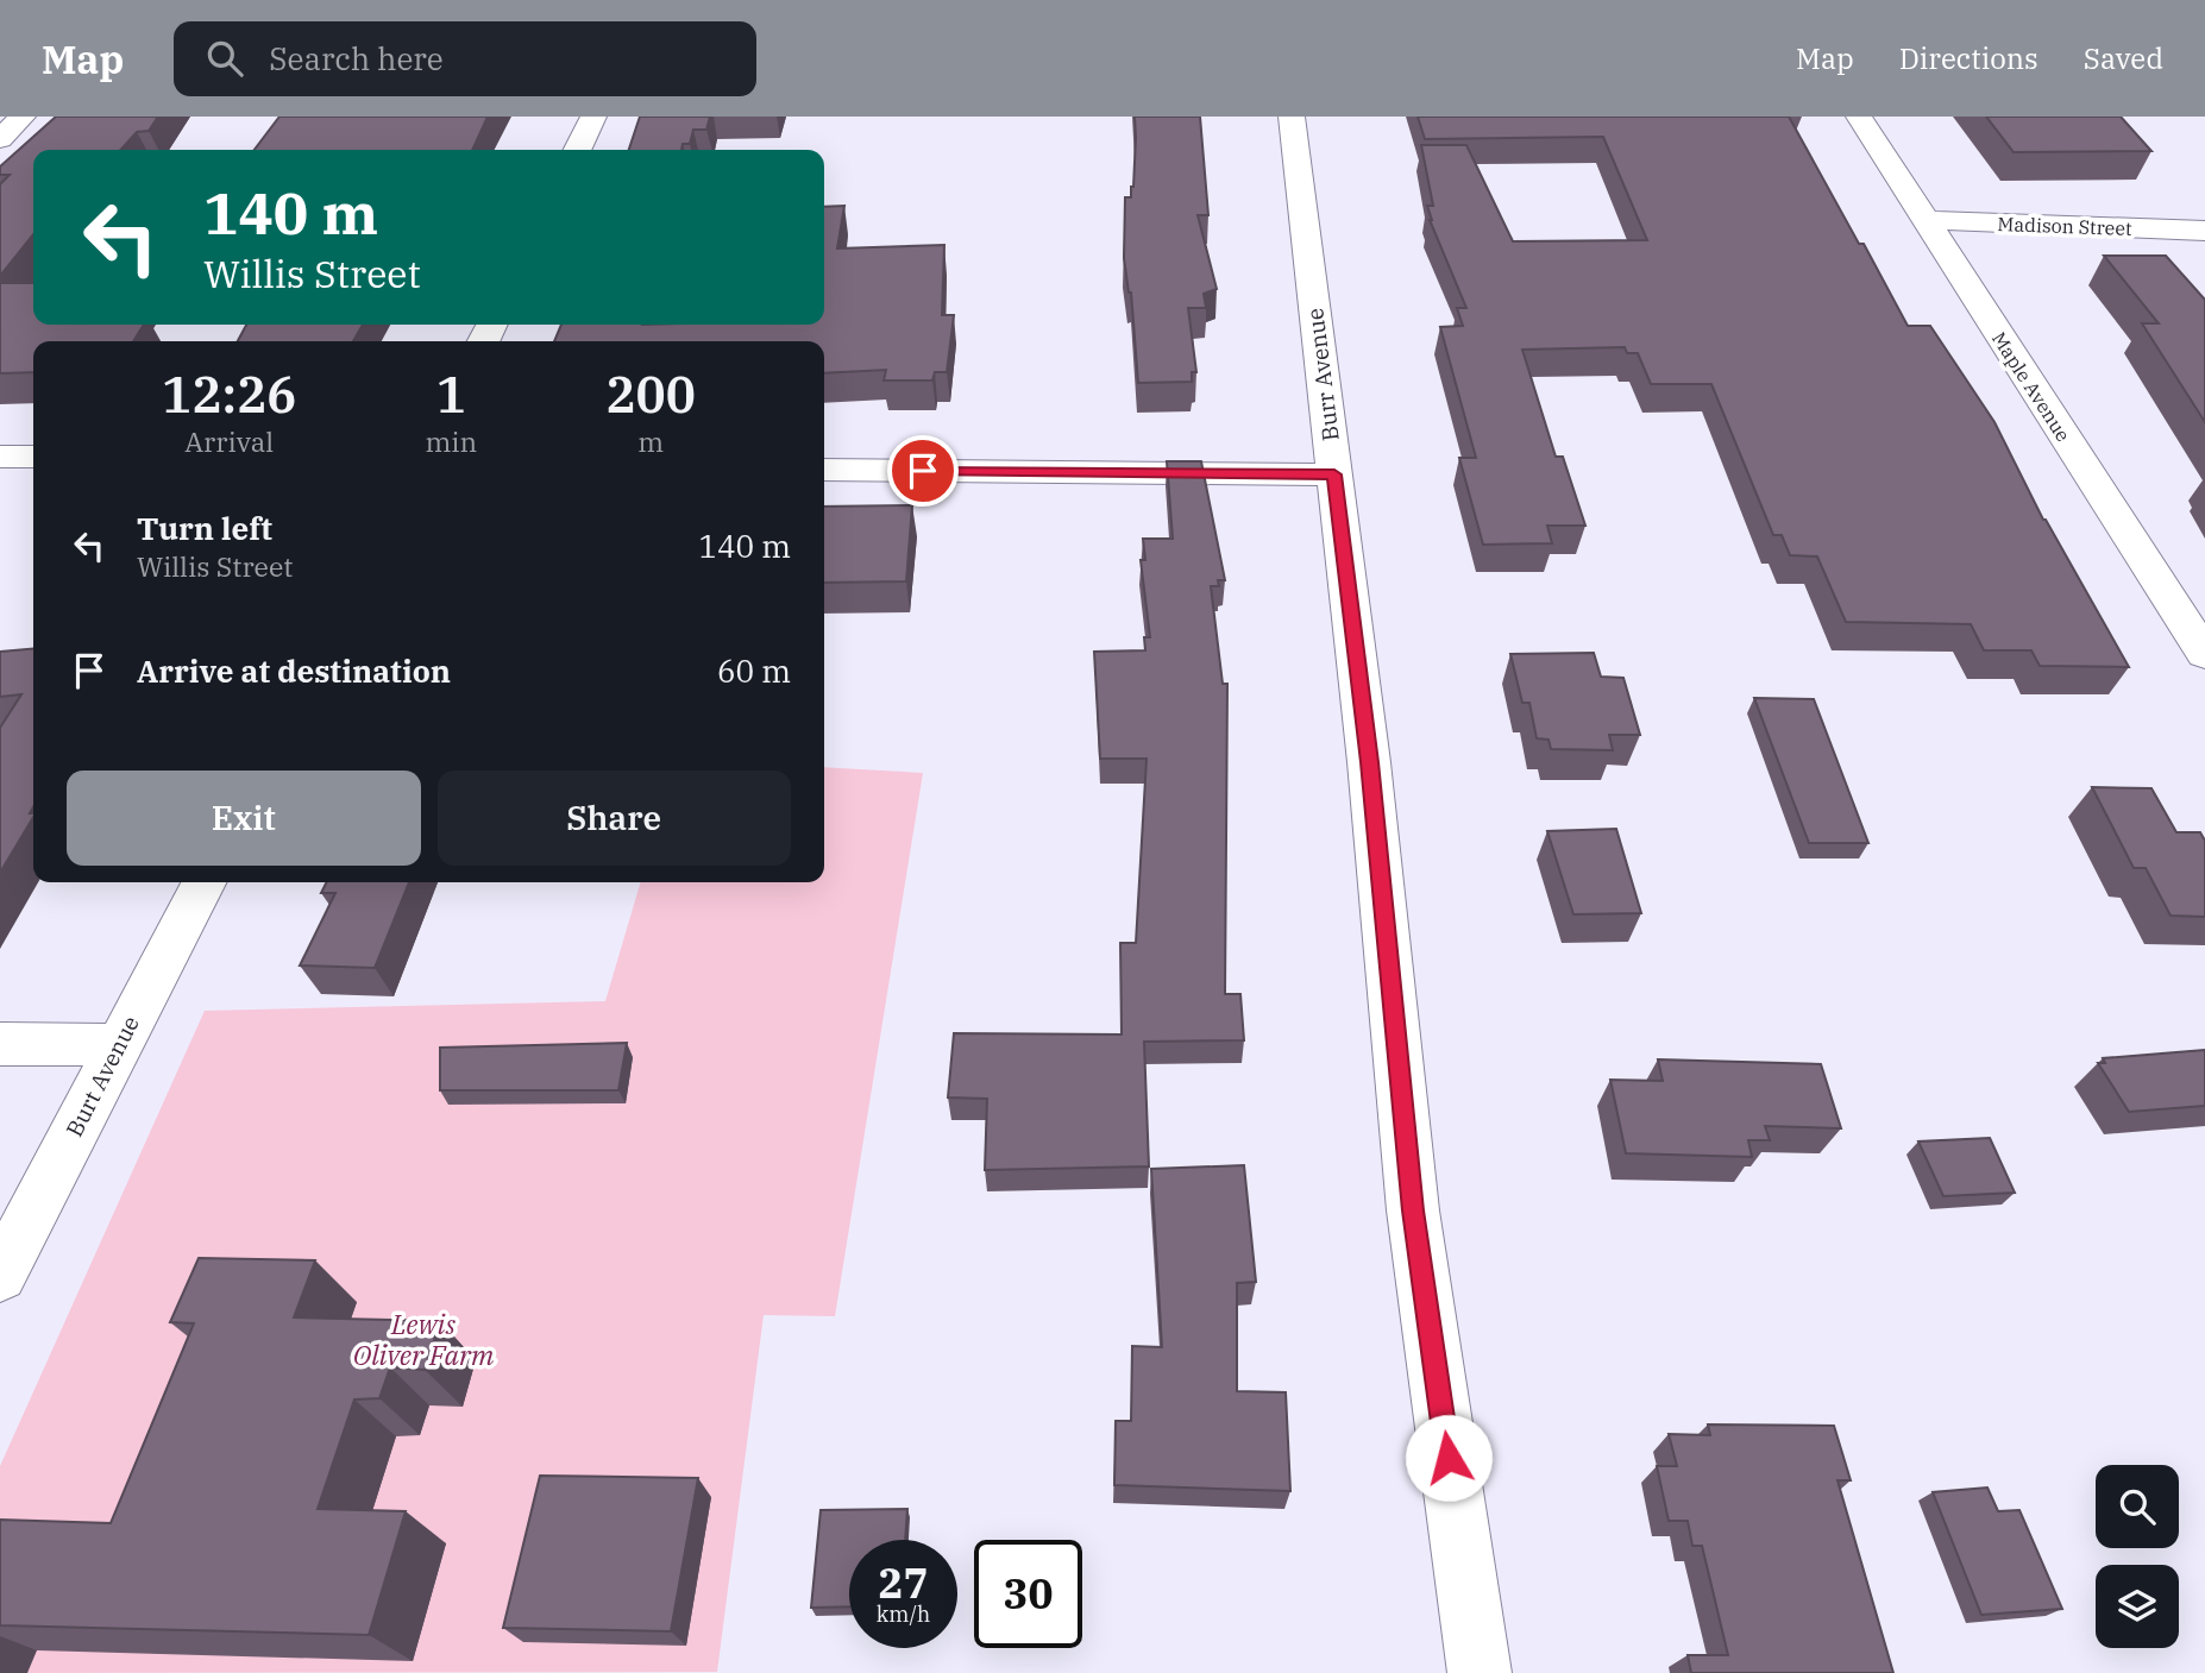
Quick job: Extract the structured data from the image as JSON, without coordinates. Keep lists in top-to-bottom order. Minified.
{"streets":{"street":["Madison Street","Burr Avenue","Maple Avenue","Burt Avenue"]},"crossings":[["Madison Street","Maple Avenue"]],"parks":["Lewis Oliver Farm"],"page":{"header":"Map","search":"Search here","nav":["Map","Directions","Saved"],"turn":["140 m","Willis Street"],"eta":["12:26","Arrival","1","min","200","m"],"list":[{"name":"Turn left","note":"Willis Street","value":"140 m"},{"name":"Arrive at destination","value":"60 m"}],"buttons":["Exit","Share"],"speed":"27 km/h","limit":"30"}}
